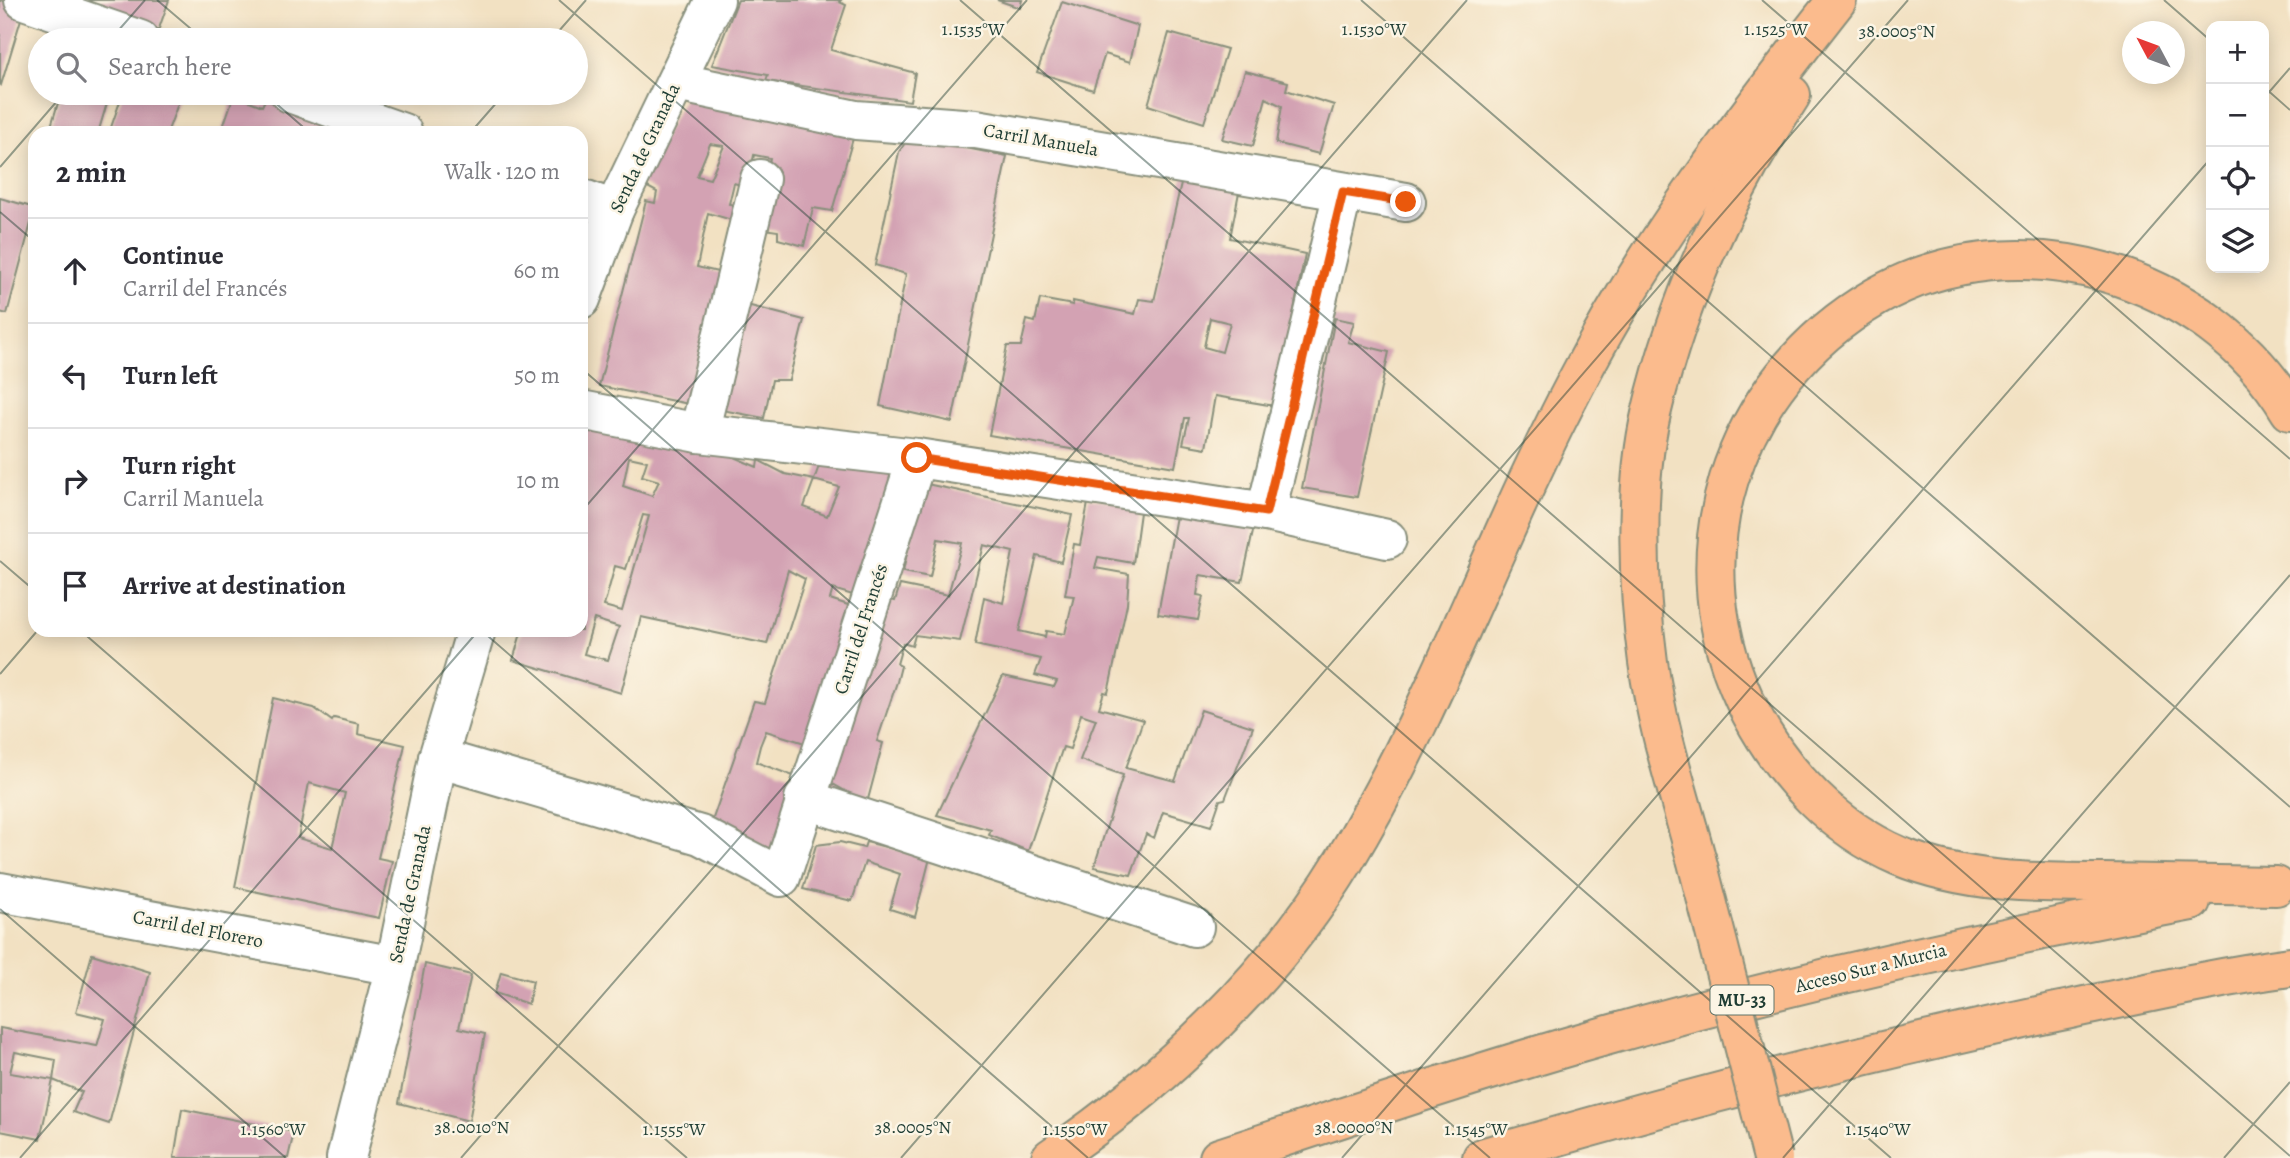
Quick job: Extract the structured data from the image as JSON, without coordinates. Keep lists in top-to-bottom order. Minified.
{"streets":{"highway":["Acceso Sur a Murcia","MU-33"],"street":["Carril Manuela","Senda de Granada","Carril del Francés","Carril del Florero"]},"crossings":[["Carril Manuela","Senda de Granada"],["Senda de Granada","Carril del Francés"],["Senda de Granada","Carril del Florero"]],"north":"top left","page":{"map_buttons":["+","−"],"search":"Search here","heading":["2 min","Walk · 120 m"],"list":[["Continue","Carril del Francés","60 m"],["Turn left","50 m"],["Turn right","Carril Manuela","10 m"],"Arrive at destination"]},"coordinates":["1.1535°W","1.1525°W","1.1530°W","38.0005°N","38.0010°N","38.0000°N","1.1560°W","1.1555°W","1.1550°W","1.1545°W","1.1540°W"]}
